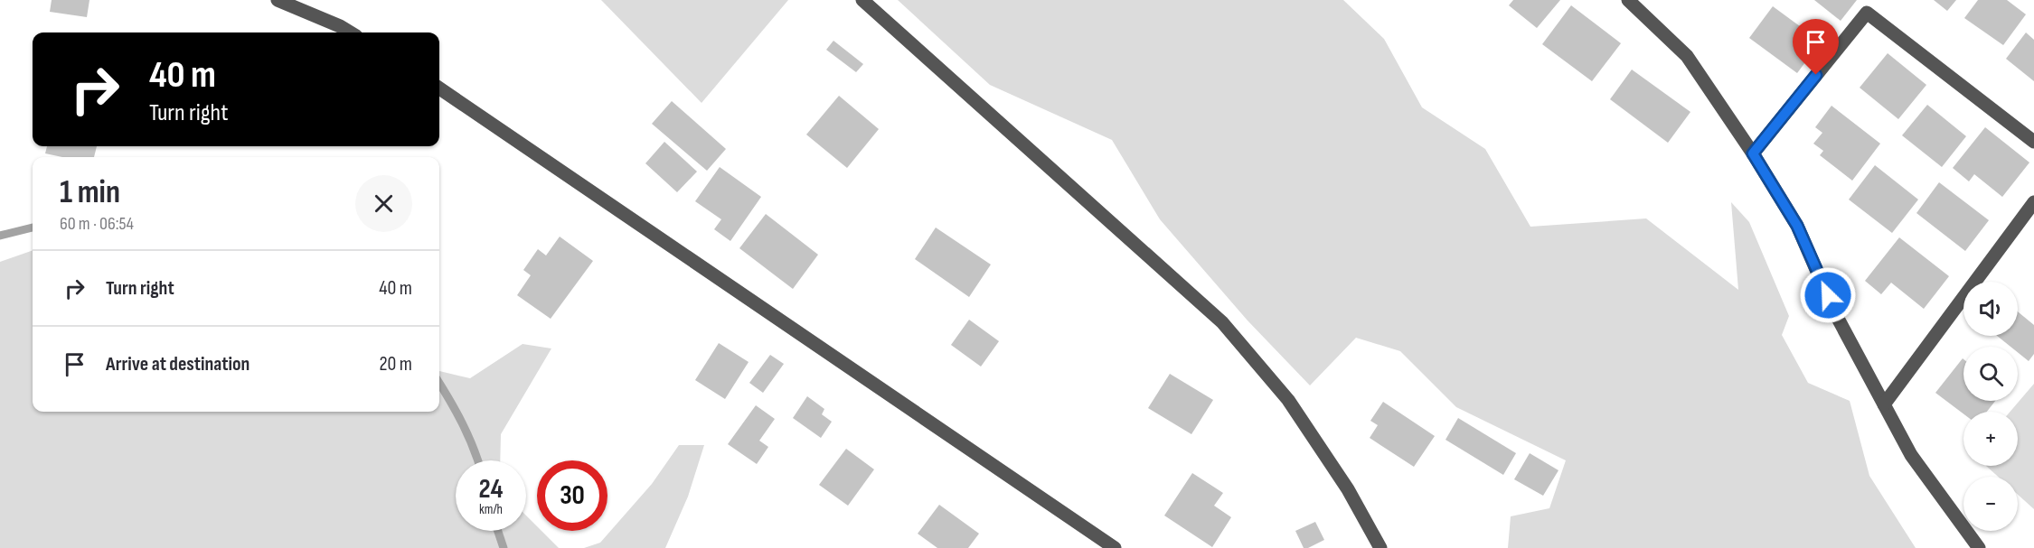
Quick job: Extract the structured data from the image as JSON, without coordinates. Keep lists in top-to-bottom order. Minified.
{"page":{"turn":["40 m","Turn right"],"heading":["1 min","60 m · 06:54"],"list":[{"name":"Turn right","value":"40 m"},{"name":"Arrive at destination","value":"20 m"}],"map_buttons":["+","−"],"speed":"24 km/h","limit":"30"}}
